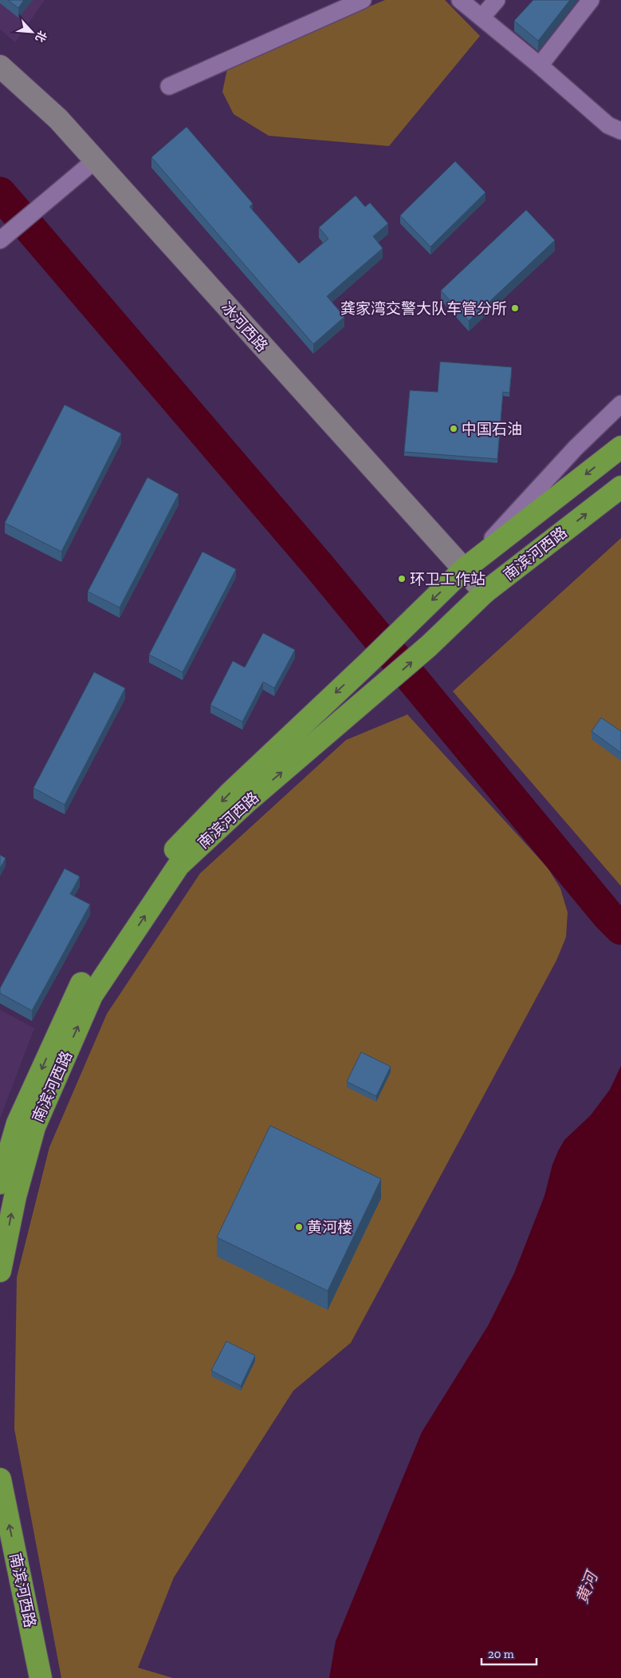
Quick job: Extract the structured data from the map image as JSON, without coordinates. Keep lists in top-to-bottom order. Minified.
{"streets":{"highway":["南滨河西路"],"main road":["冰河西路"]},"crossings":[["冰河西路","南滨河西路"]],"water":["黄河"],"places":["龚家湾交警大队车管分所","中国石油","环卫工作站","黄河楼"],"scale_bar":"20 m","north":"bottom right"}
